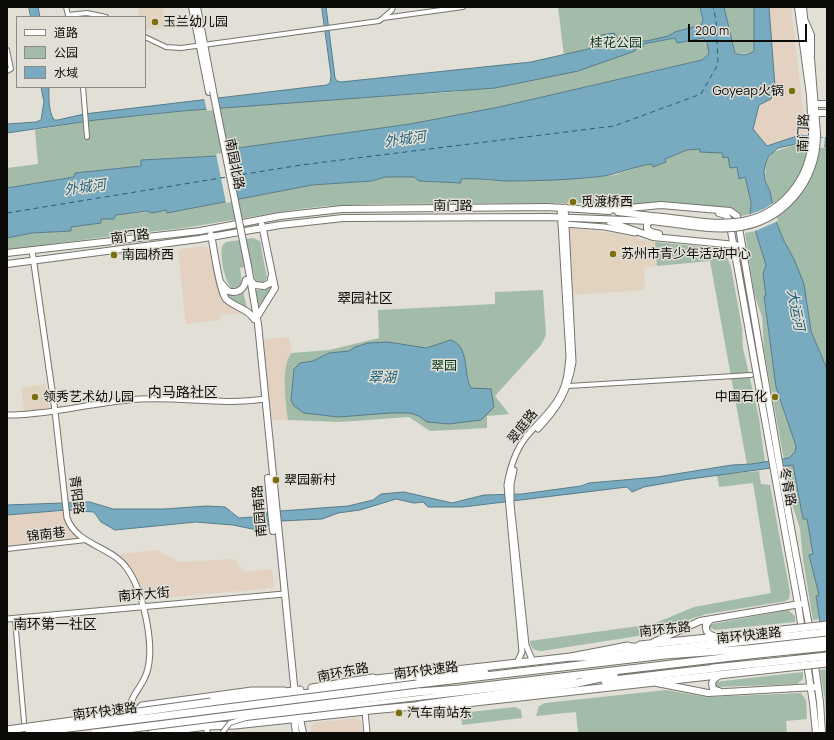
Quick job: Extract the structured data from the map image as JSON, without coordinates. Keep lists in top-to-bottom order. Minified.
{"streets":{"main road":["南门路","南园北路","冬青路","南园南路","南环东路","南环快速路"],"street":["翠庭路","青阳路","锦南巷","南环大街"]},"crossings":[["南门路","翠庭路"],["南门路","冬青路"],["南门路","青阳路"],["南园北路","南园南路"],["翠庭路","南环东路"],["青阳路","锦南巷"],["青阳路","南环大街"],["南园南路","南环大街"],["南园南路","南环东路"]],"districts":["翠园社区","内马路社区","南环第一社区"],"water":["外城河","大运河","翠湖"],"parks":["桂花公园","翠园"],"places":["玉兰幼儿园","Goyeap火锅","觅渡桥西","苏州市青少年活动中心","南园桥西","领秀艺术幼儿园","中国石化","翠园新村","汽车南站东"],"legend":["道路","公园","水域"],"scale_bar":"200 m"}
